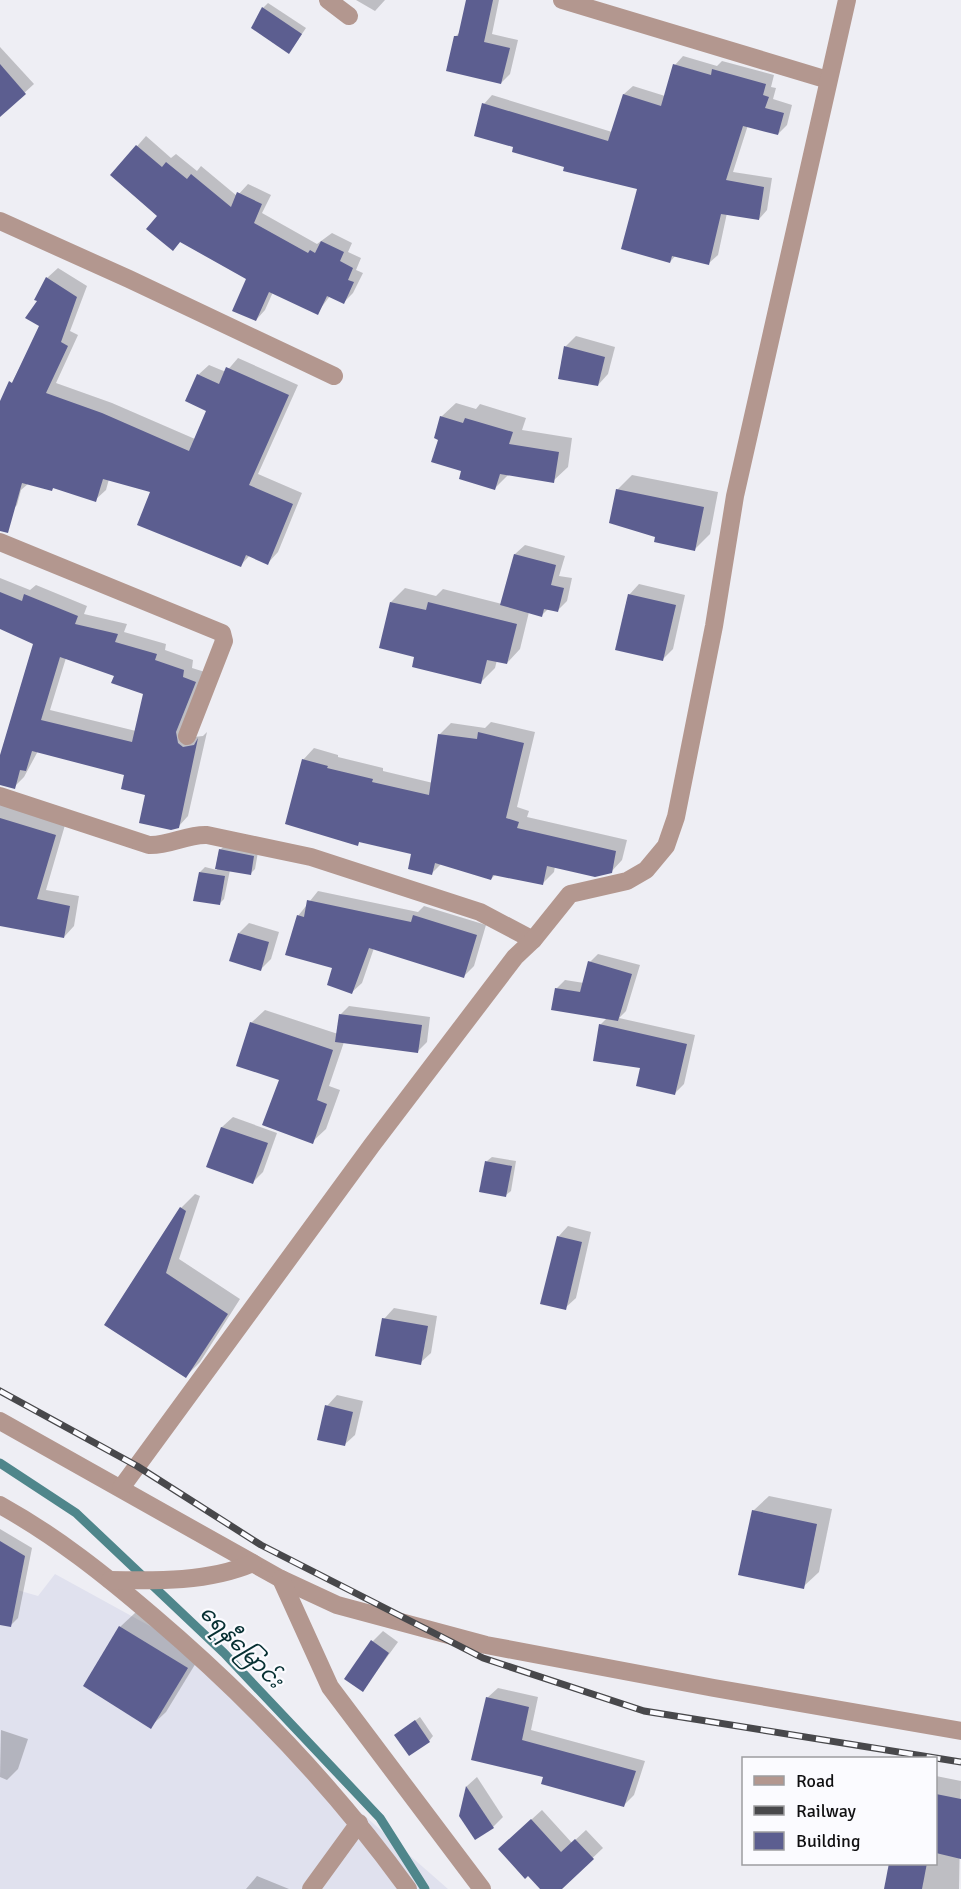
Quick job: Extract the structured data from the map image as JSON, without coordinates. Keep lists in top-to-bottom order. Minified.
{"water":["ရေနီမြောင်း"],"legend":["Road","Railway","Building"]}
